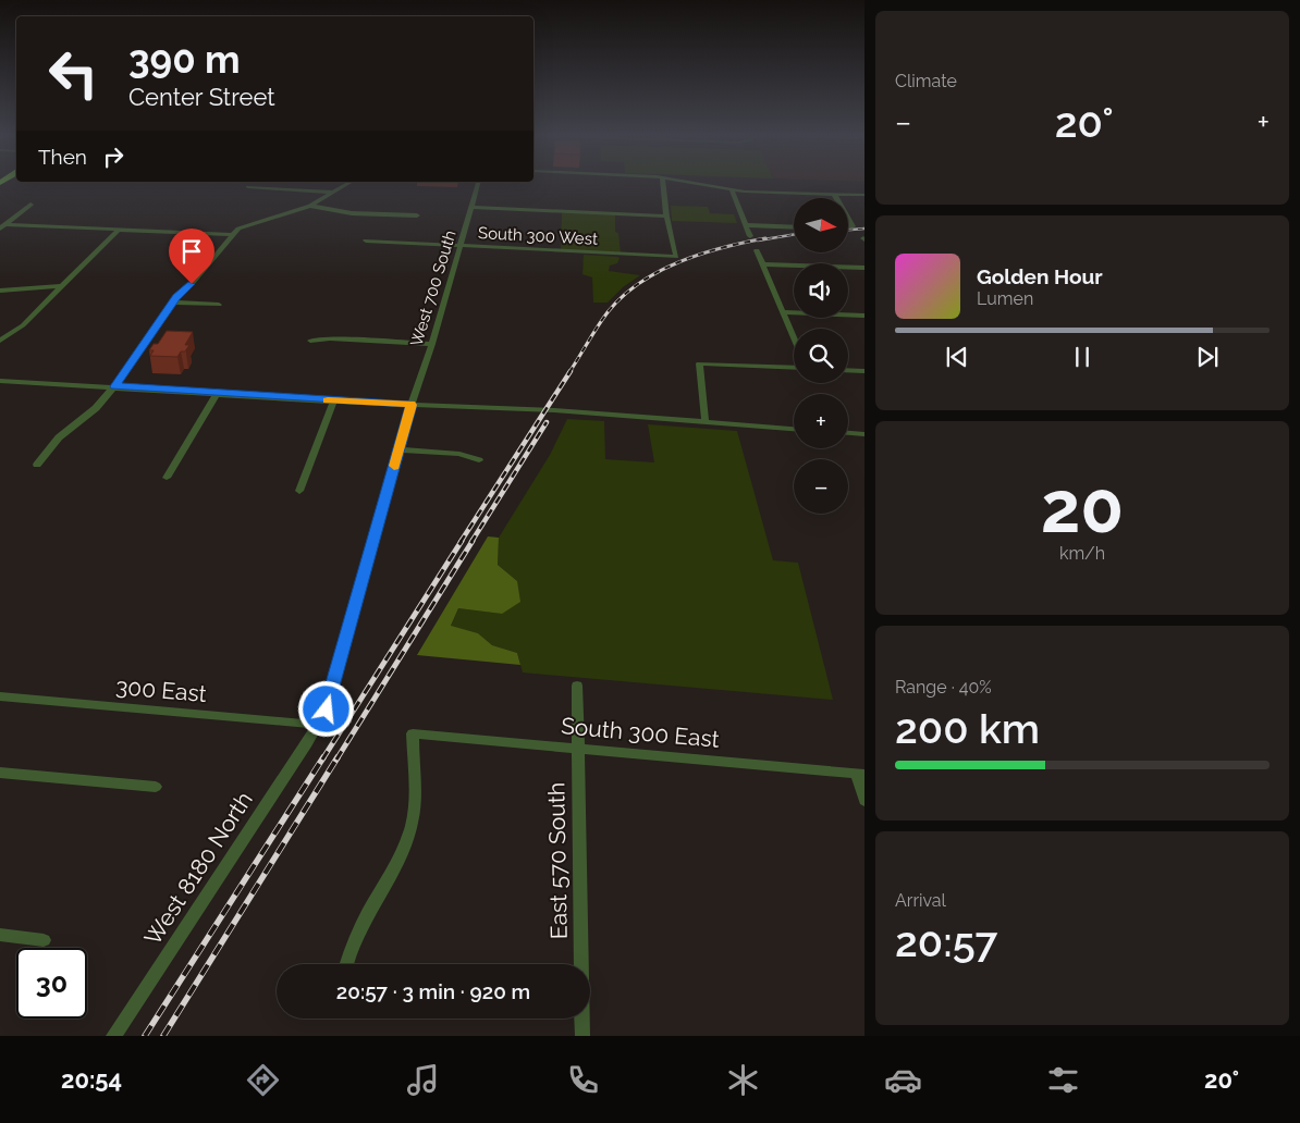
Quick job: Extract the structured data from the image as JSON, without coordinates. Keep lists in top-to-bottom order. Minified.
{"streets":{"street":["South 300 West","West 700 South","300 East","South 300 East","East 570 South","West 8180 North"]},"crossings":[["South 300 West","West 700 South"],["West 700 South","West 8180 North"],["300 East","West 8180 North"],["South 300 East","East 570 South"]],"north":"right","page":{"tile":["Climate",["20","km/h"],["Range · 40%","200 km"],["Arrival","20:57"]],"turn":["390 m","Center Street"],"heat":["−","20°","+"],"then":"Then","map_buttons":["+","−"],"song":["Golden Hour","Lumen"],"limit":"30","trip":"20:57 · 3 min · 920 m","tabs":["20:54","20°"]}}
